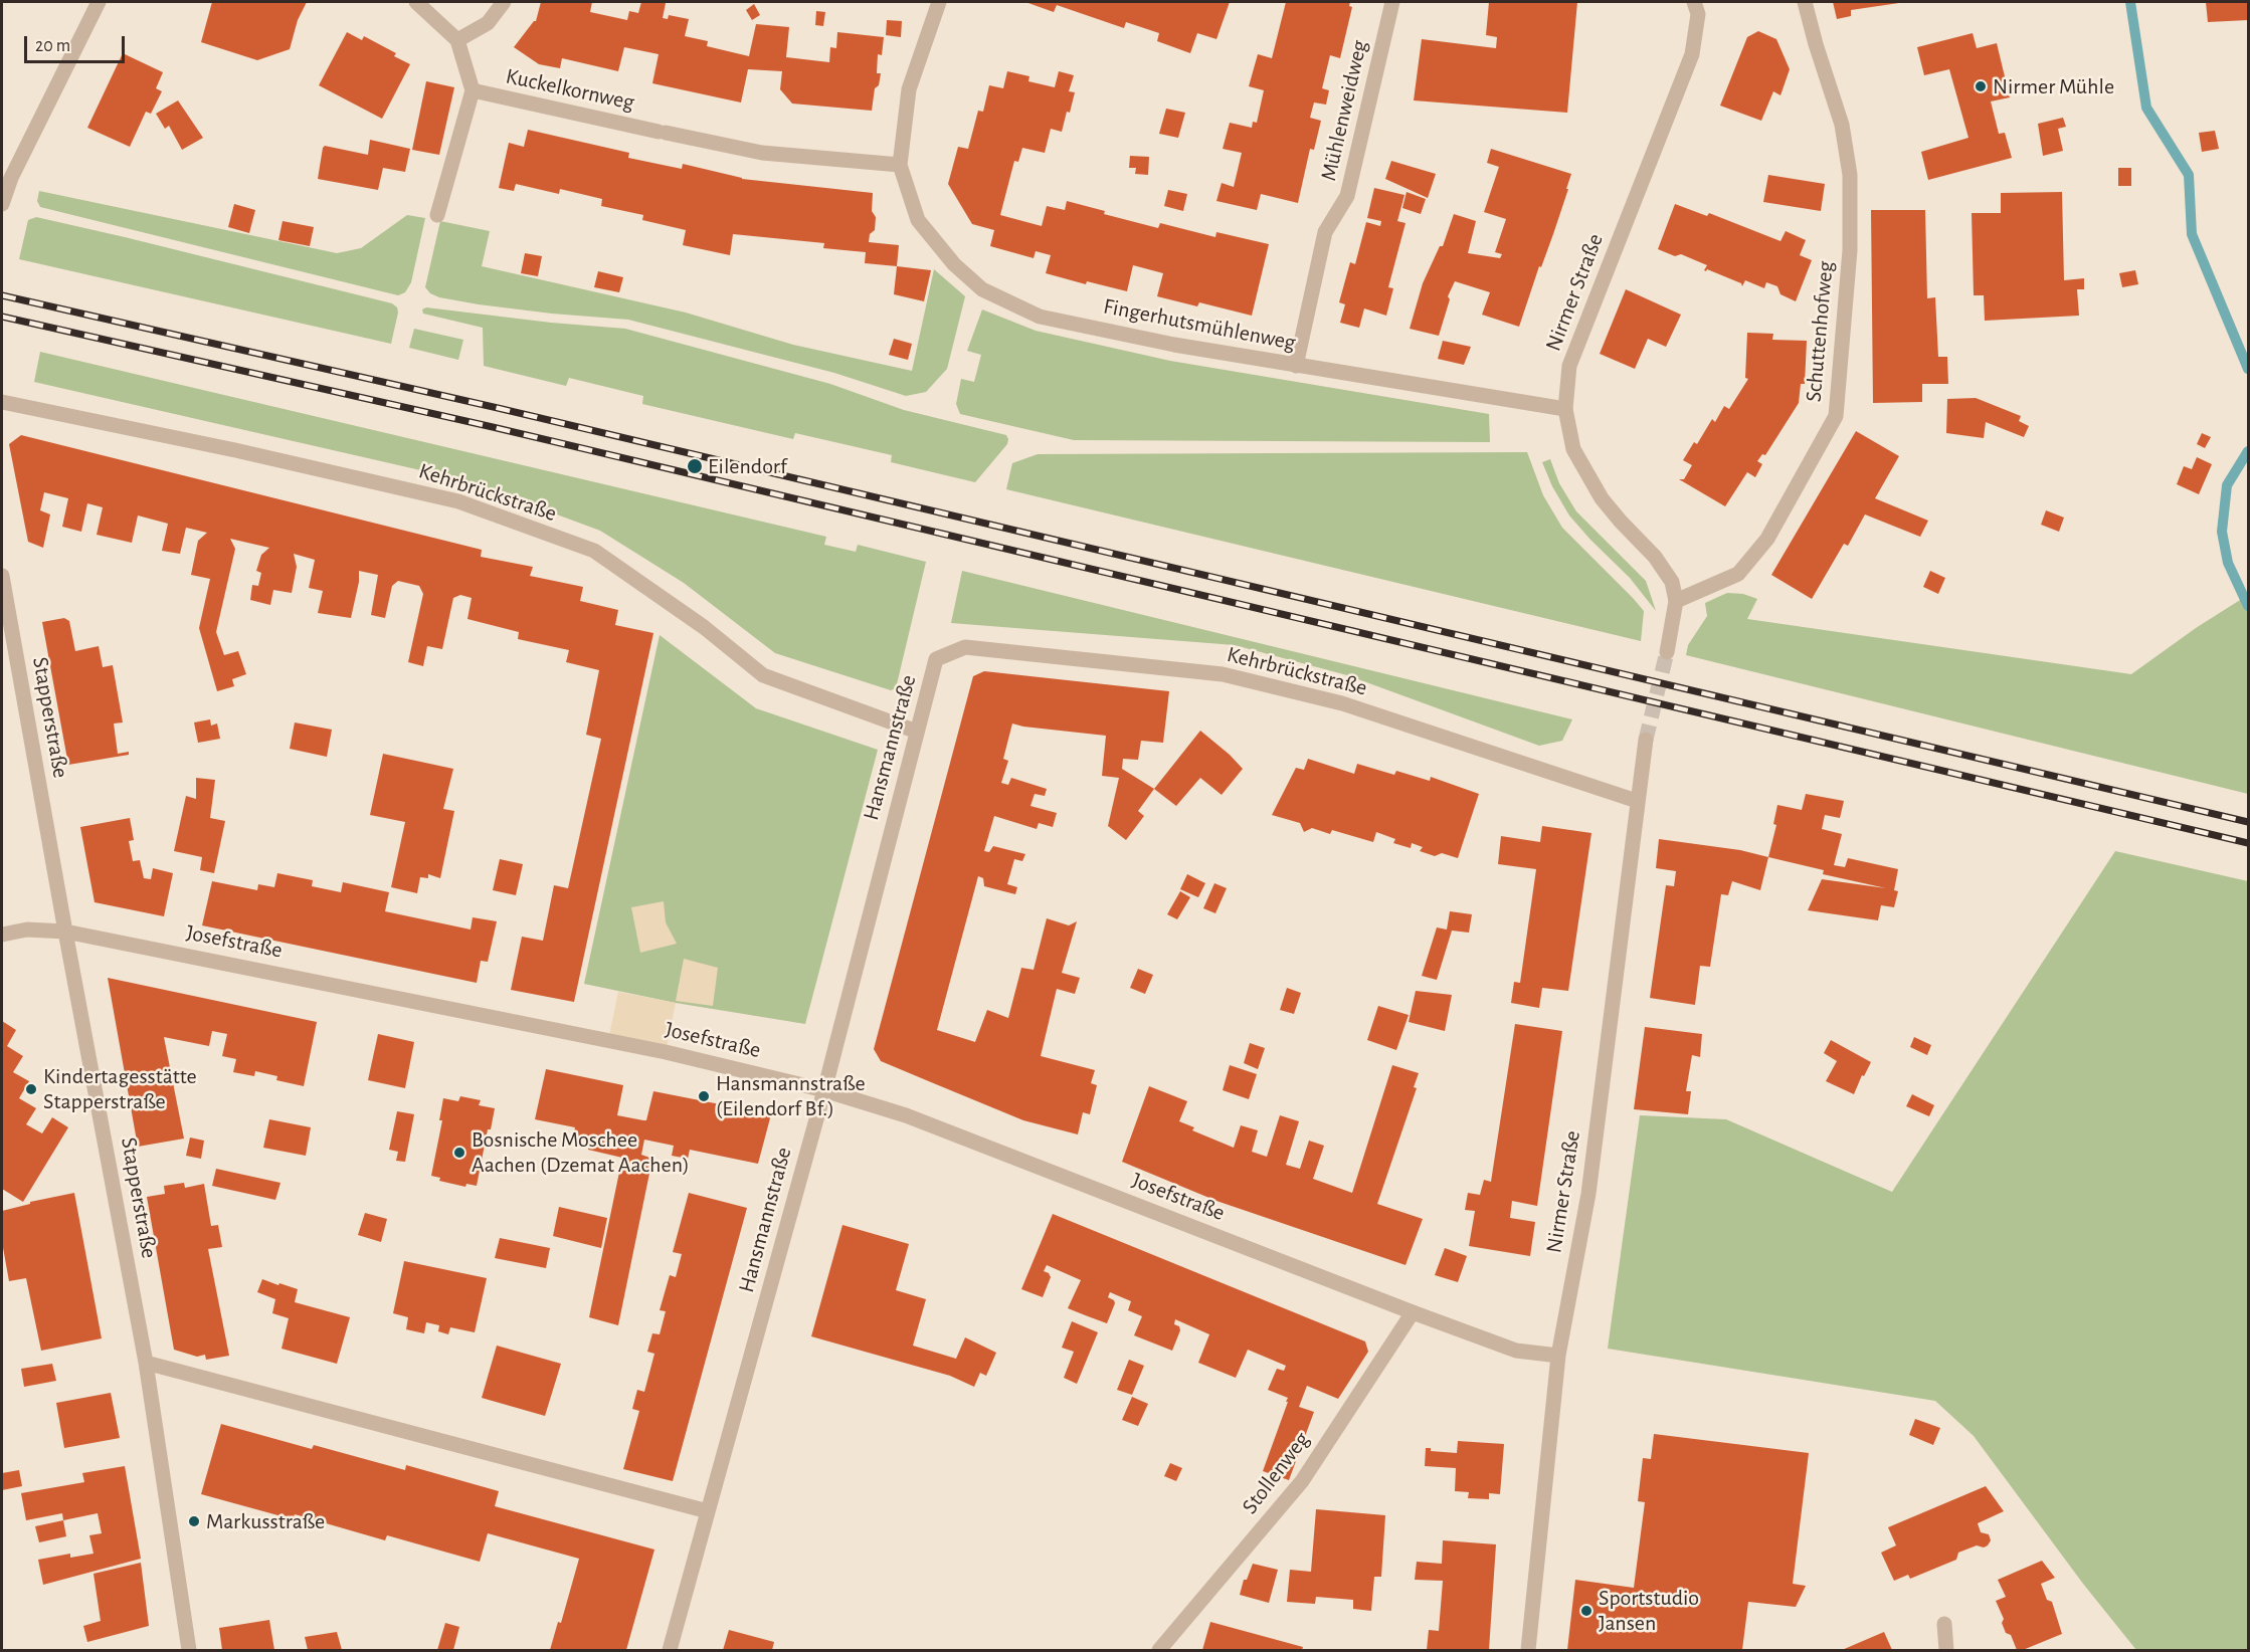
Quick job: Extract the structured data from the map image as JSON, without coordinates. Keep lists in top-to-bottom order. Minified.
{"streets":{"street":["Kuckelkornweg","Mühlenweidweg","Nirmer Straße","Fingerhutsmühlenweg","Schuttenhofweg","Kehrbrückstraße","Stapperstraße","Hansmannstraße","Josefstraße","Stollenweg"]},"crossings":[["Kuckelkornweg","Fingerhutsmühlenweg"],["Mühlenweidweg","Fingerhutsmühlenweg"],["Nirmer Straße","Fingerhutsmühlenweg"],["Nirmer Straße","Schuttenhofweg"],["Nirmer Straße","Kehrbrückstraße"],["Nirmer Straße","Josefstraße"],["Kehrbrückstraße","Hansmannstraße"],["Stapperstraße","Josefstraße"],["Hansmannstraße","Josefstraße"],["Josefstraße","Stollenweg"]],"places":["Nirmer Mühle","Eilendorf","Kindertagesstätte Stapperstraße","Hansmannstraße (Eilendorf Bf.)","Bosnische Moschee Aachen (Dzemat Aachen)","Markusstraße","Sportstudio Jansen"],"scale_bar":"20 m"}
